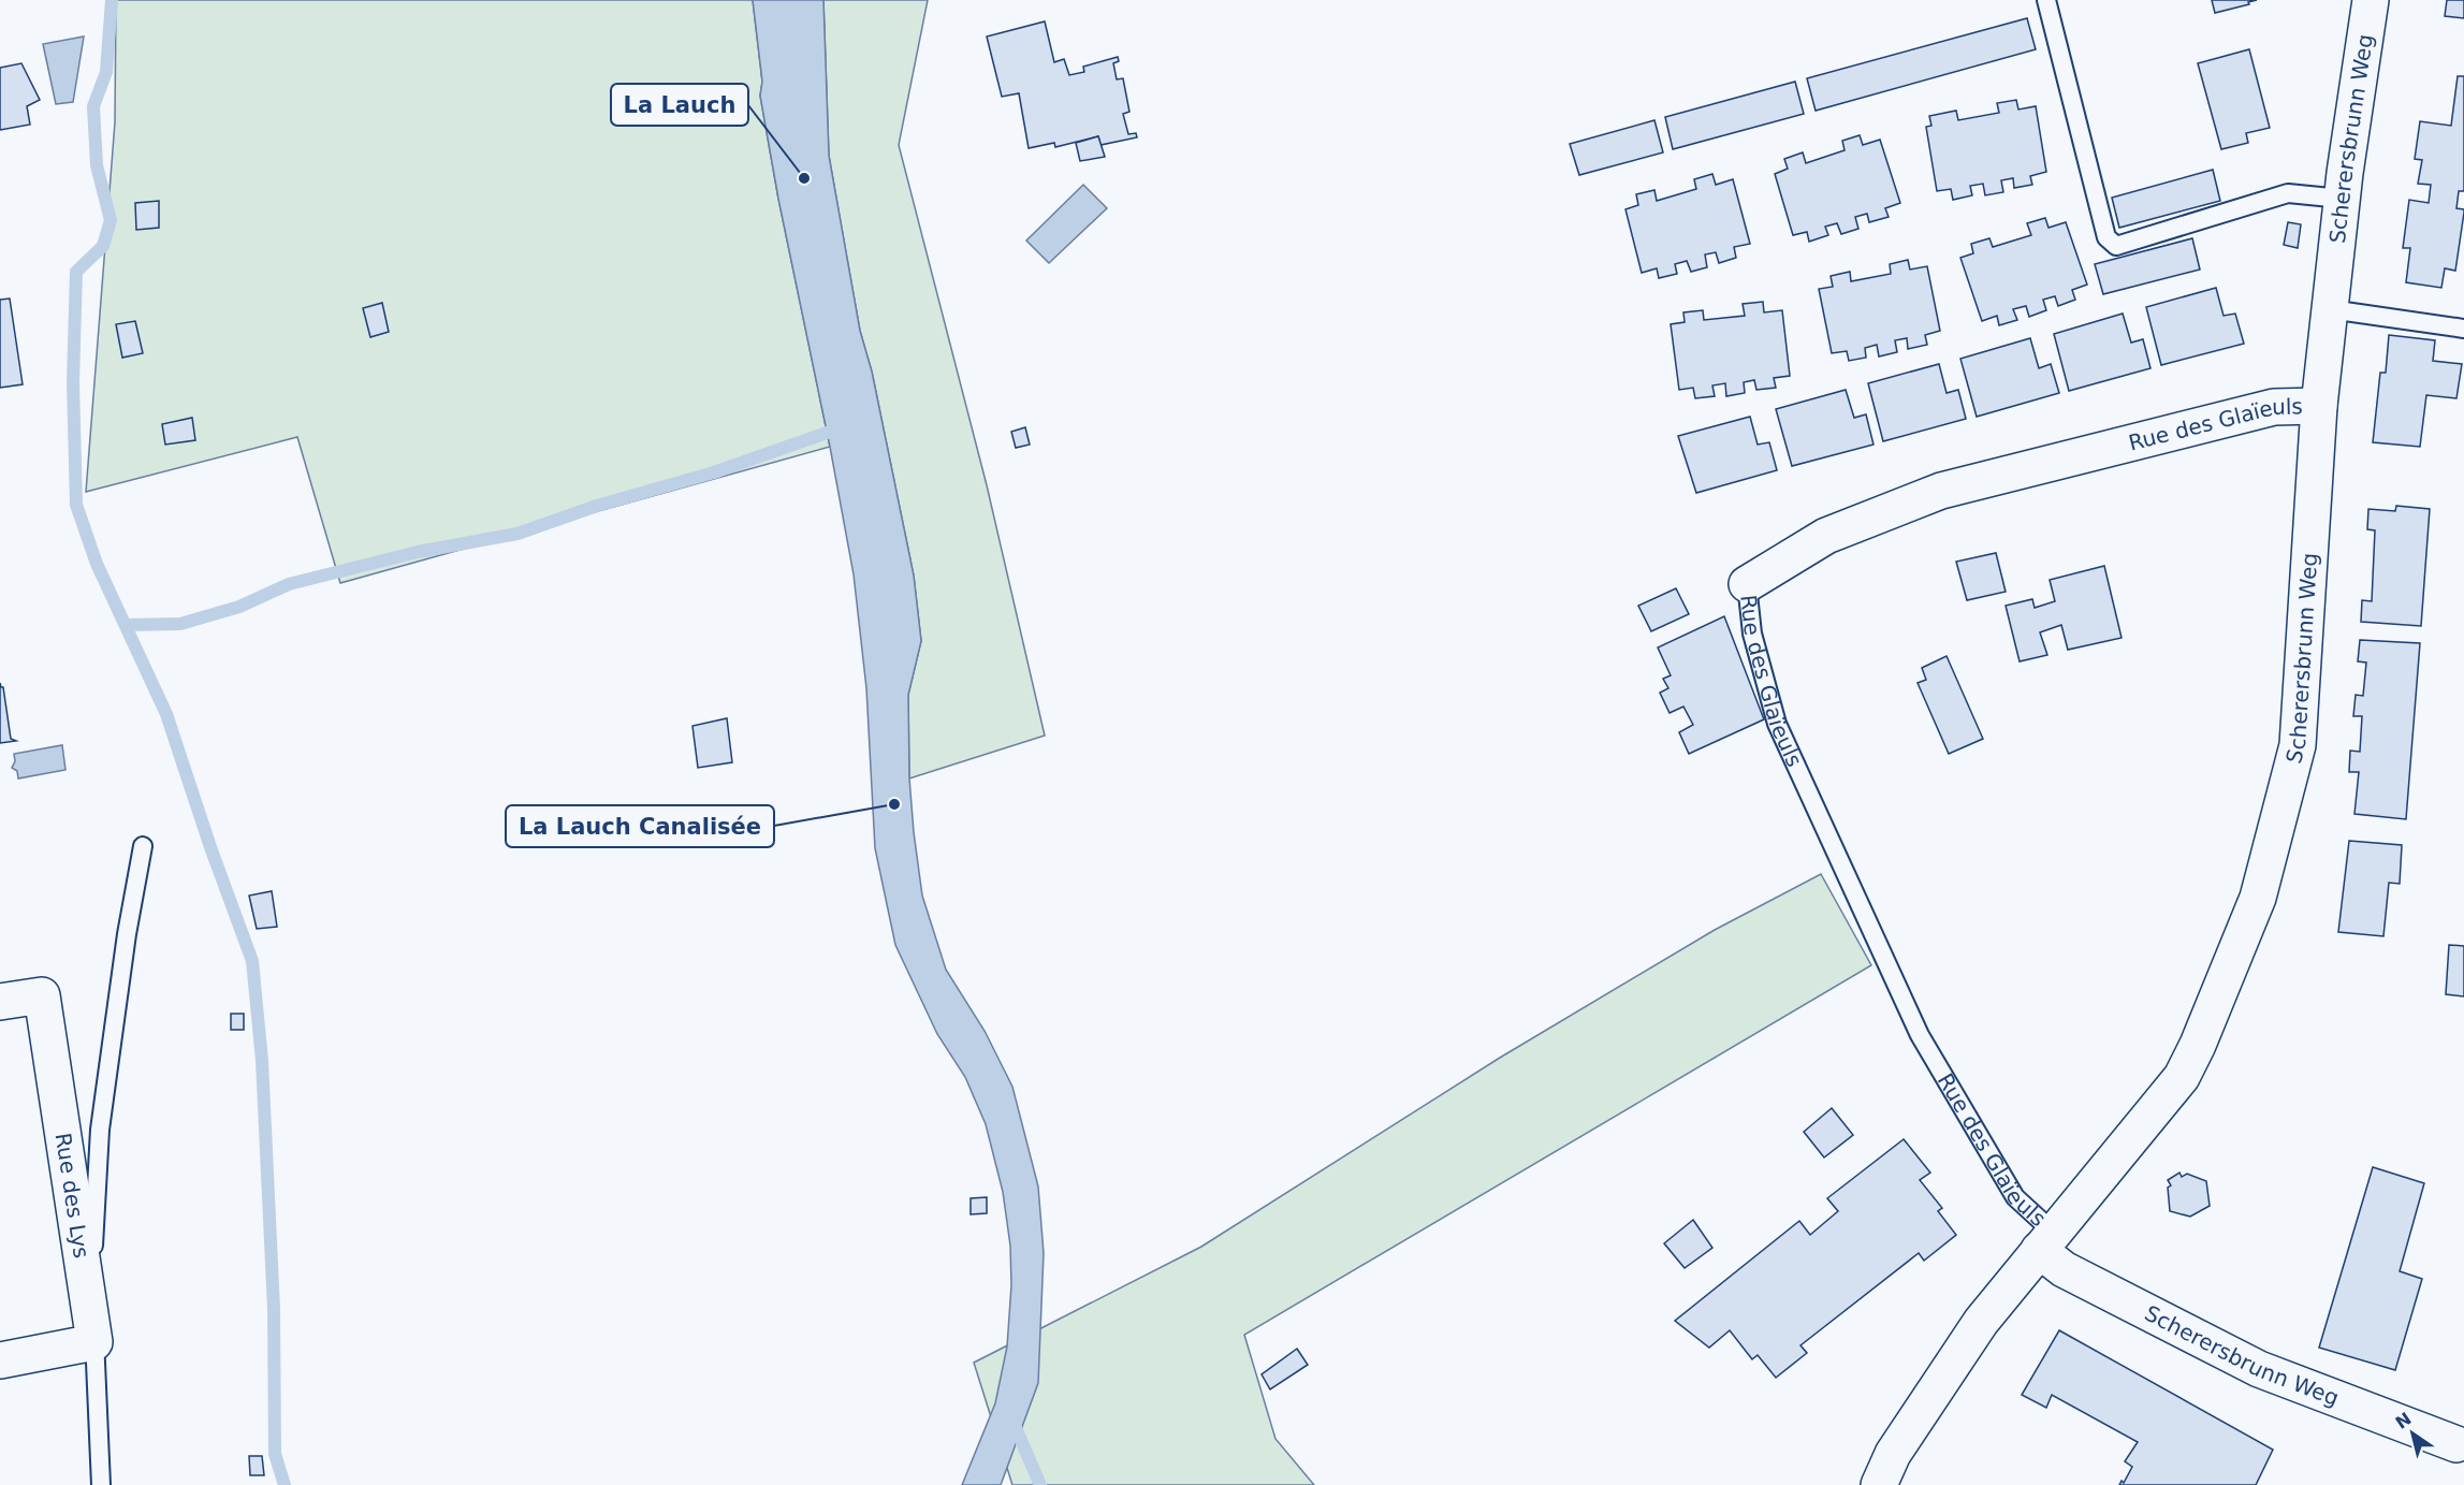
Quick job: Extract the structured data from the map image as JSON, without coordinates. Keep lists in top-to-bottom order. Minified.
{"streets":{"street":["Scherersbrunn Weg","Rue des Glaïeuls","Rue des Lys"]},"crossings":[["Scherersbrunn Weg","Rue des Glaïeuls"]],"places":["La Lauch","La Lauch Canalisée"],"north":"top left"}
